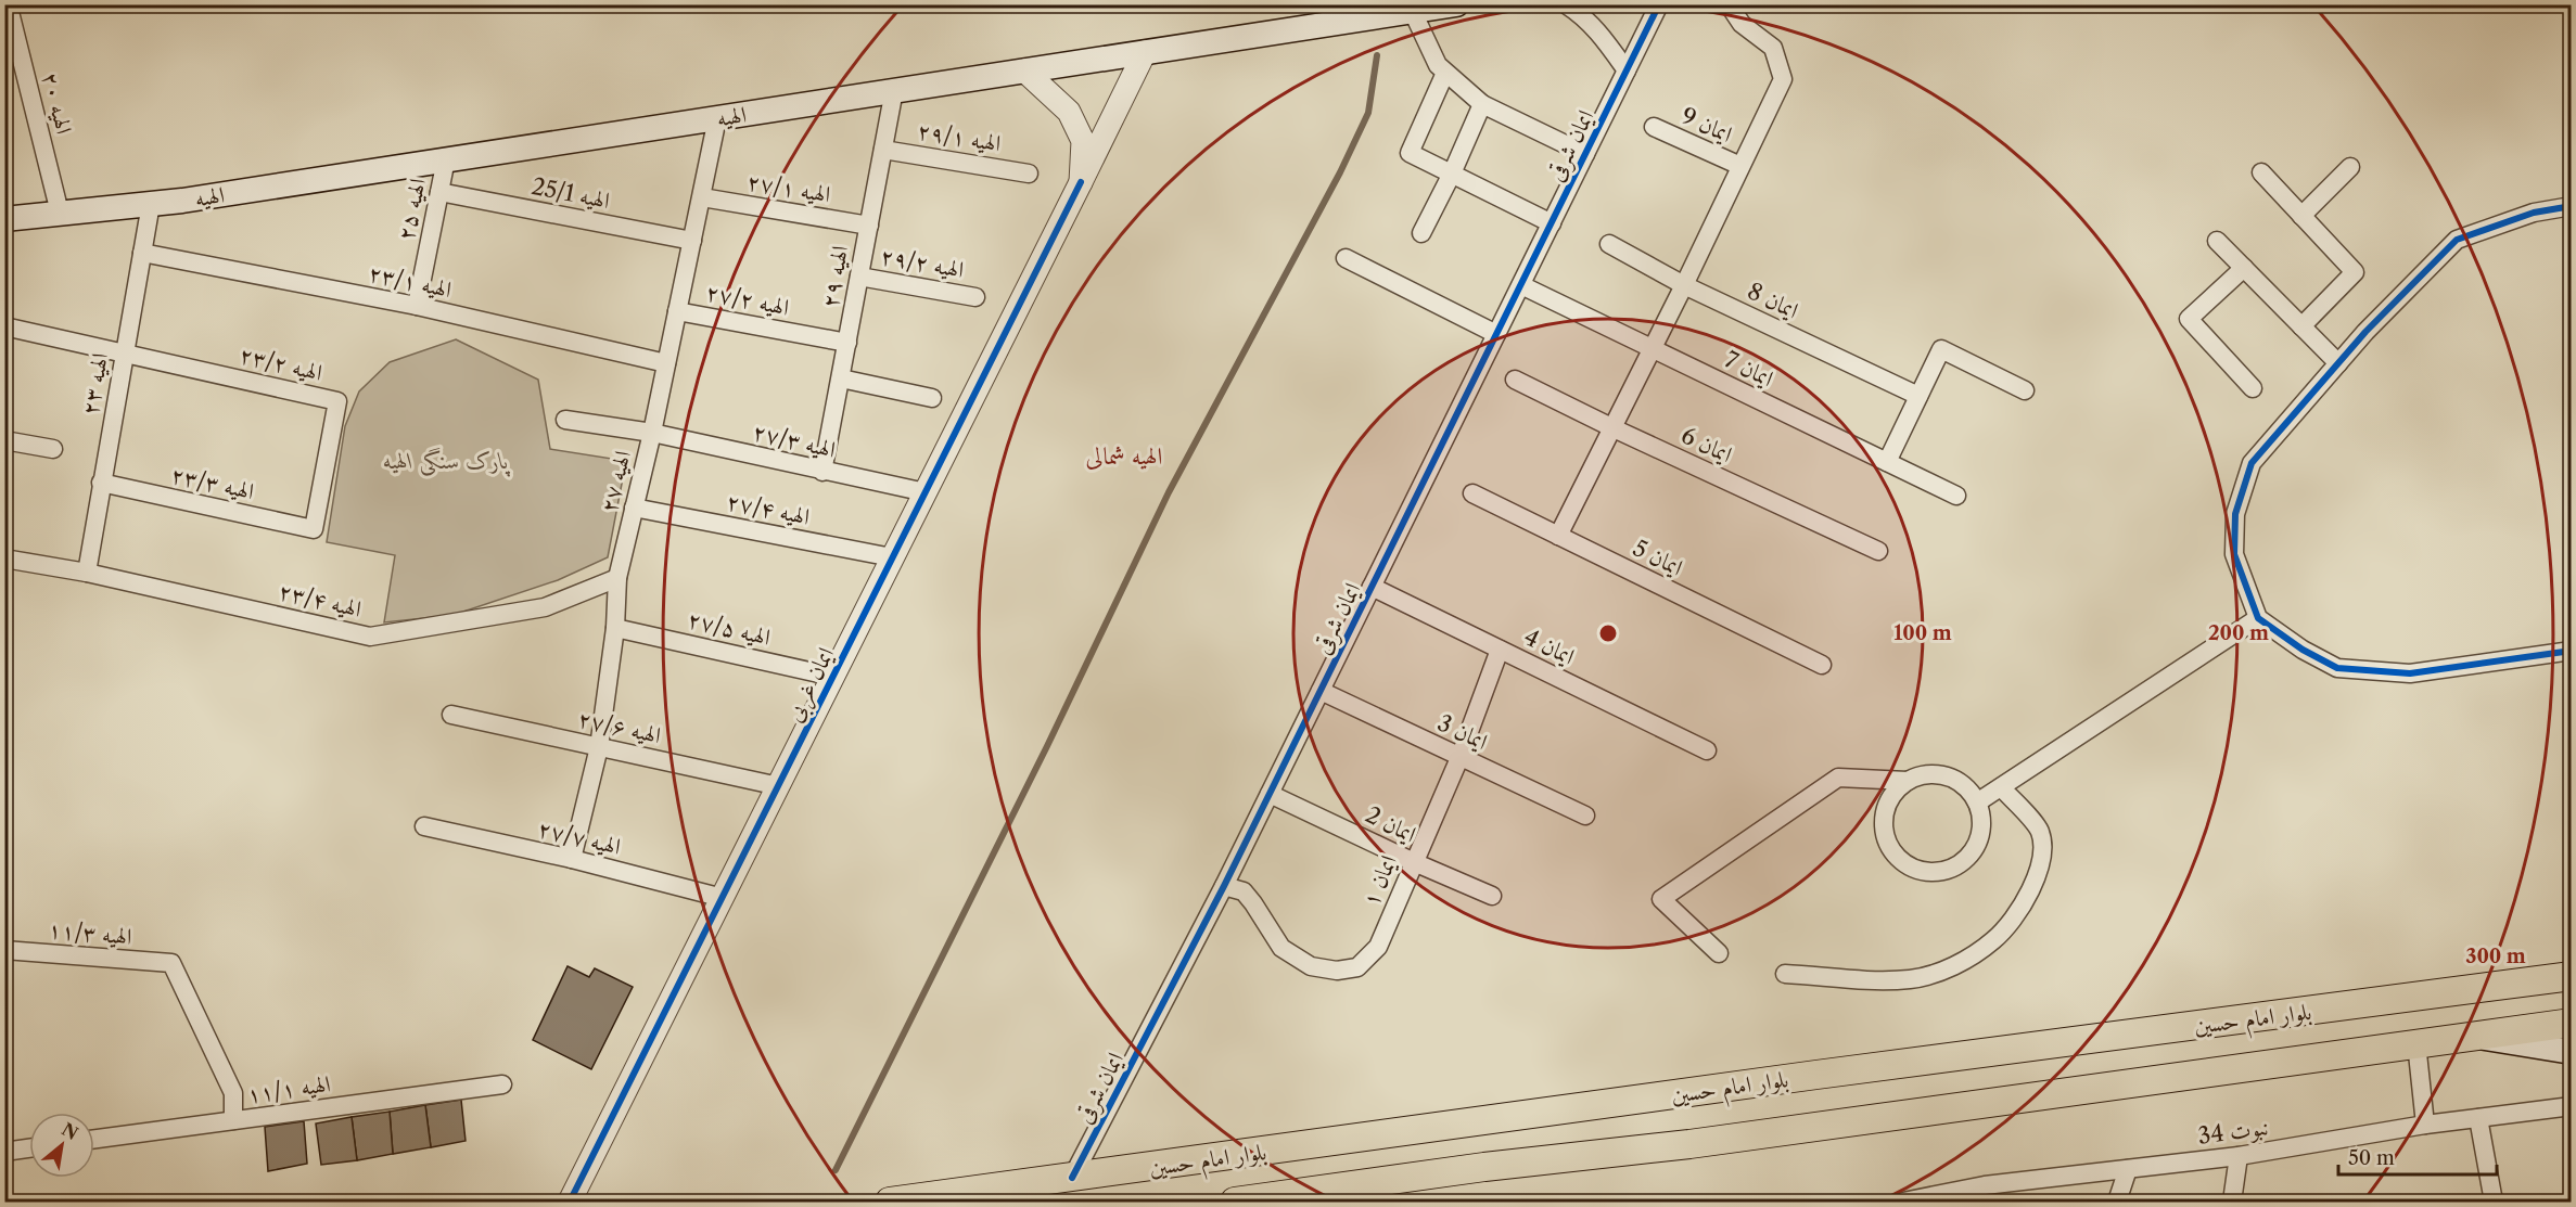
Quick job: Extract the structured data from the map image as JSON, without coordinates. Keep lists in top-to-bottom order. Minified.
{"streets":{"main road":["الهیه","بلوار امام حسین"],"street":["الهیه ۲۰","ایمان 9","الهیه ۲۹/۱","ایمان شرقی","الهیه ۲۷/۱","الهیه 25/1","الهیه ۲۵","الهیه ۲۹/۲","الهیه ۲۹","الهیه ۲۳/۱","الهیه ۲۷/۲","ایمان 8","الهیه ۲۳/۲","ایمان 7","الهیه ۲۳","الهیه ۲۷/۳","ایمان 6","الهیه ۲۷","الهیه ۲۳/۳","الهیه ۲۷/۴","ایمان 5","الهیه ۲۳/۴","الهیه ۲۷/۵","ایمان 4","ایمان غربی","الهیه ۲۷/۶","ایمان 3","ایمان 2","الهیه ۲۷/۷","ایمان ۱","الهیه ۱۱/۳","الهیه ۱۱/۱","نبوت 34"]},"crossings":[["الهیه ۲۰","الهیه"],["الهیه","الهیه ۲۵"],["الهیه","الهیه ۲۹"],["الهیه","الهیه ۲۳"],["الهیه","الهیه ۲۷"],["الهیه","ایمان غربی"],["الهیه ۲۹/۱","الهیه ۲۹"],["ایمان شرقی","ایمان 7"],["ایمان شرقی","ایمان 4"],["ایمان شرقی","ایمان 3"],["ایمان شرقی","ایمان 2"],["ایمان شرقی","ایمان ۱"],["ایمان شرقی","بلوار امام حسین"],["الهیه ۲۷/۱","الهیه ۲۹"],["الهیه ۲۷/۱","الهیه ۲۷"],["الهیه 25/1","الهیه ۲۵"],["الهیه 25/1","الهیه ۲۷"],["الهیه ۲۵","الهیه ۲۳/۱"],["الهیه ۲۹/۲","الهیه ۲۹"],["الهیه ۲۹","الهیه ۲۷/۲"],["الهیه ۲۹","الهیه ۲۷/۳"],["الهیه ۲۳/۱","الهیه ۲۳"],["الهیه ۲۳/۱","الهیه ۲۷"],["الهیه ۲۷/۲","الهیه ۲۷"],["الهیه ۲۳/۲","الهیه ۲۳"],["الهیه ۲۳/۲","الهیه ۲۳/۳"],["الهیه ۲۳","الهیه ۲۳/۳"],["الهیه ۲۳","الهیه ۲۳/۴"],["الهیه ۲۷/۳","الهیه ۲۷"],["الهیه ۲۷/۳","ایمان غربی"],["الهیه ۲۷","الهیه ۲۷/۴"],["الهیه ۲۷","الهیه ۲۳/۴"],["الهیه ۲۷","الهیه ۲۷/۵"],["الهیه ۲۷","الهیه ۲۷/۶"],["الهیه ۲۷","الهیه ۲۷/۷"],["الهیه ۲۷/۴","ایمان غربی"],["الهیه ۲۷/۵","ایمان غربی"],["ایمان 4","ایمان ۱"],["ایمان غربی","الهیه ۲۷/۶"],["ایمان غربی","الهیه ۲۷/۷"],["ایمان 3","ایمان ۱"],["ایمان 2","ایمان ۱"],["الهیه ۱۱/۳","الهیه ۱۱/۱"]],"districts":["الهیه شمالی"],"parks":["پارک سنگی الهیه"],"scale_bar":"50 m","north":"top right","rings":["100 m","200 m","300 m"]}
